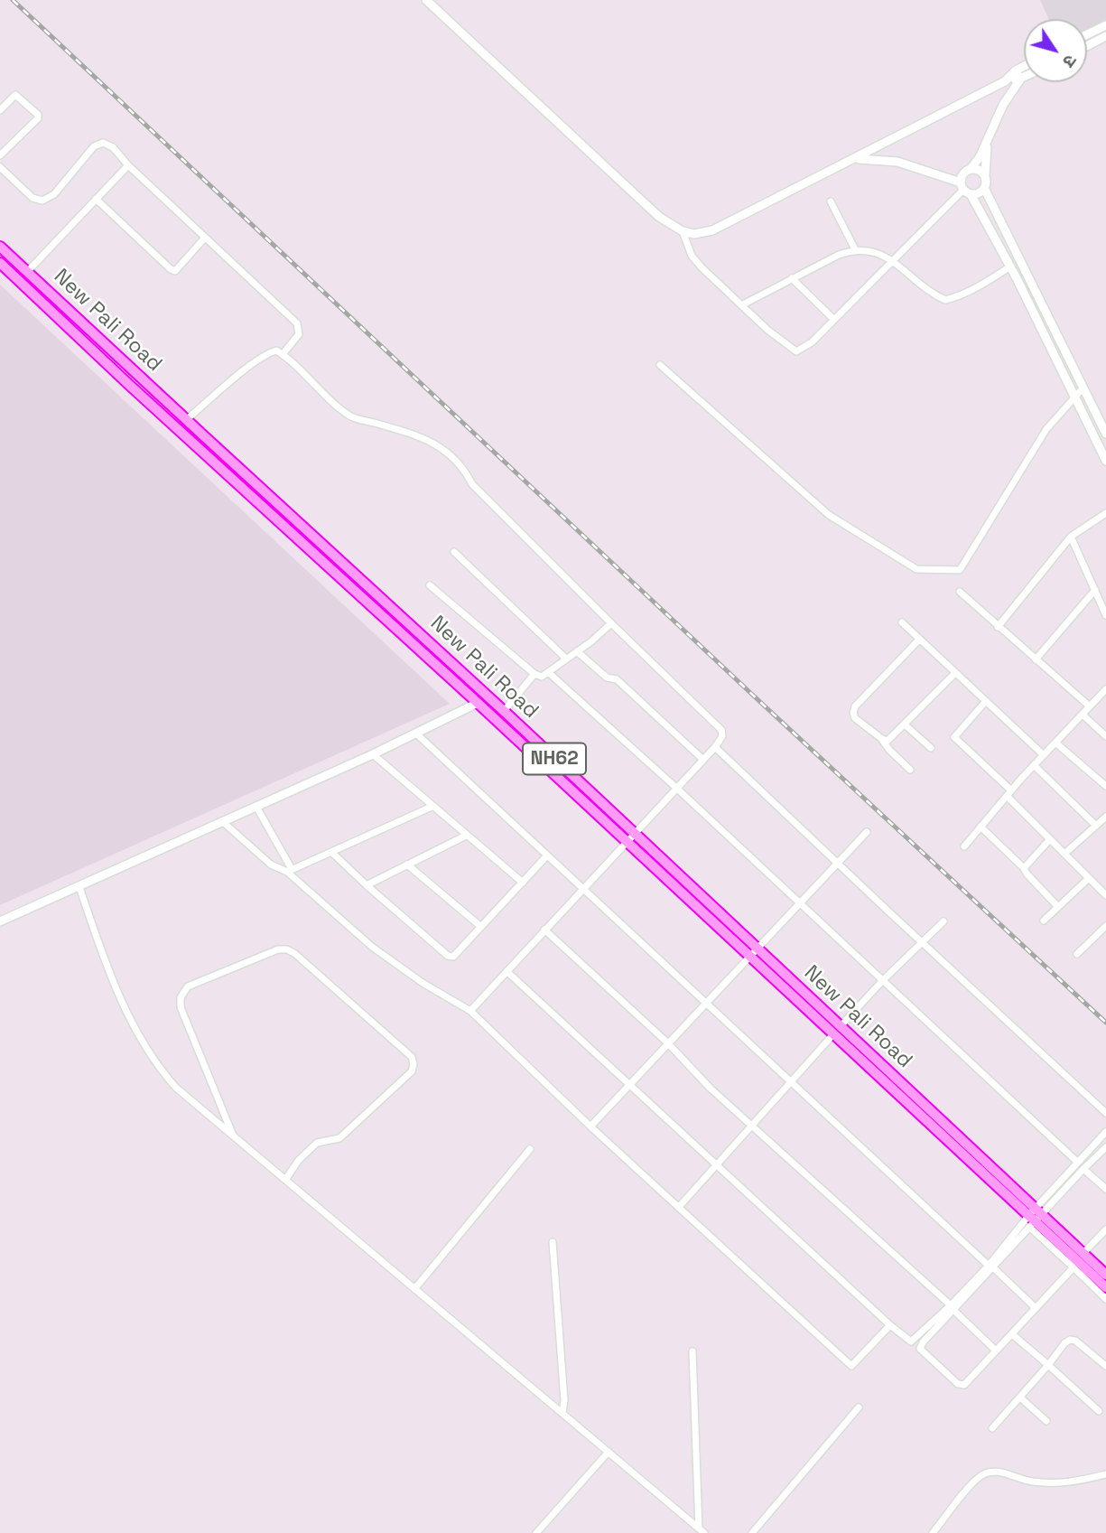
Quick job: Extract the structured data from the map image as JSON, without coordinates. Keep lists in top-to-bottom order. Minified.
{"streets":{"highway":["New Pali Road","NH62"]},"north":"bottom right"}
